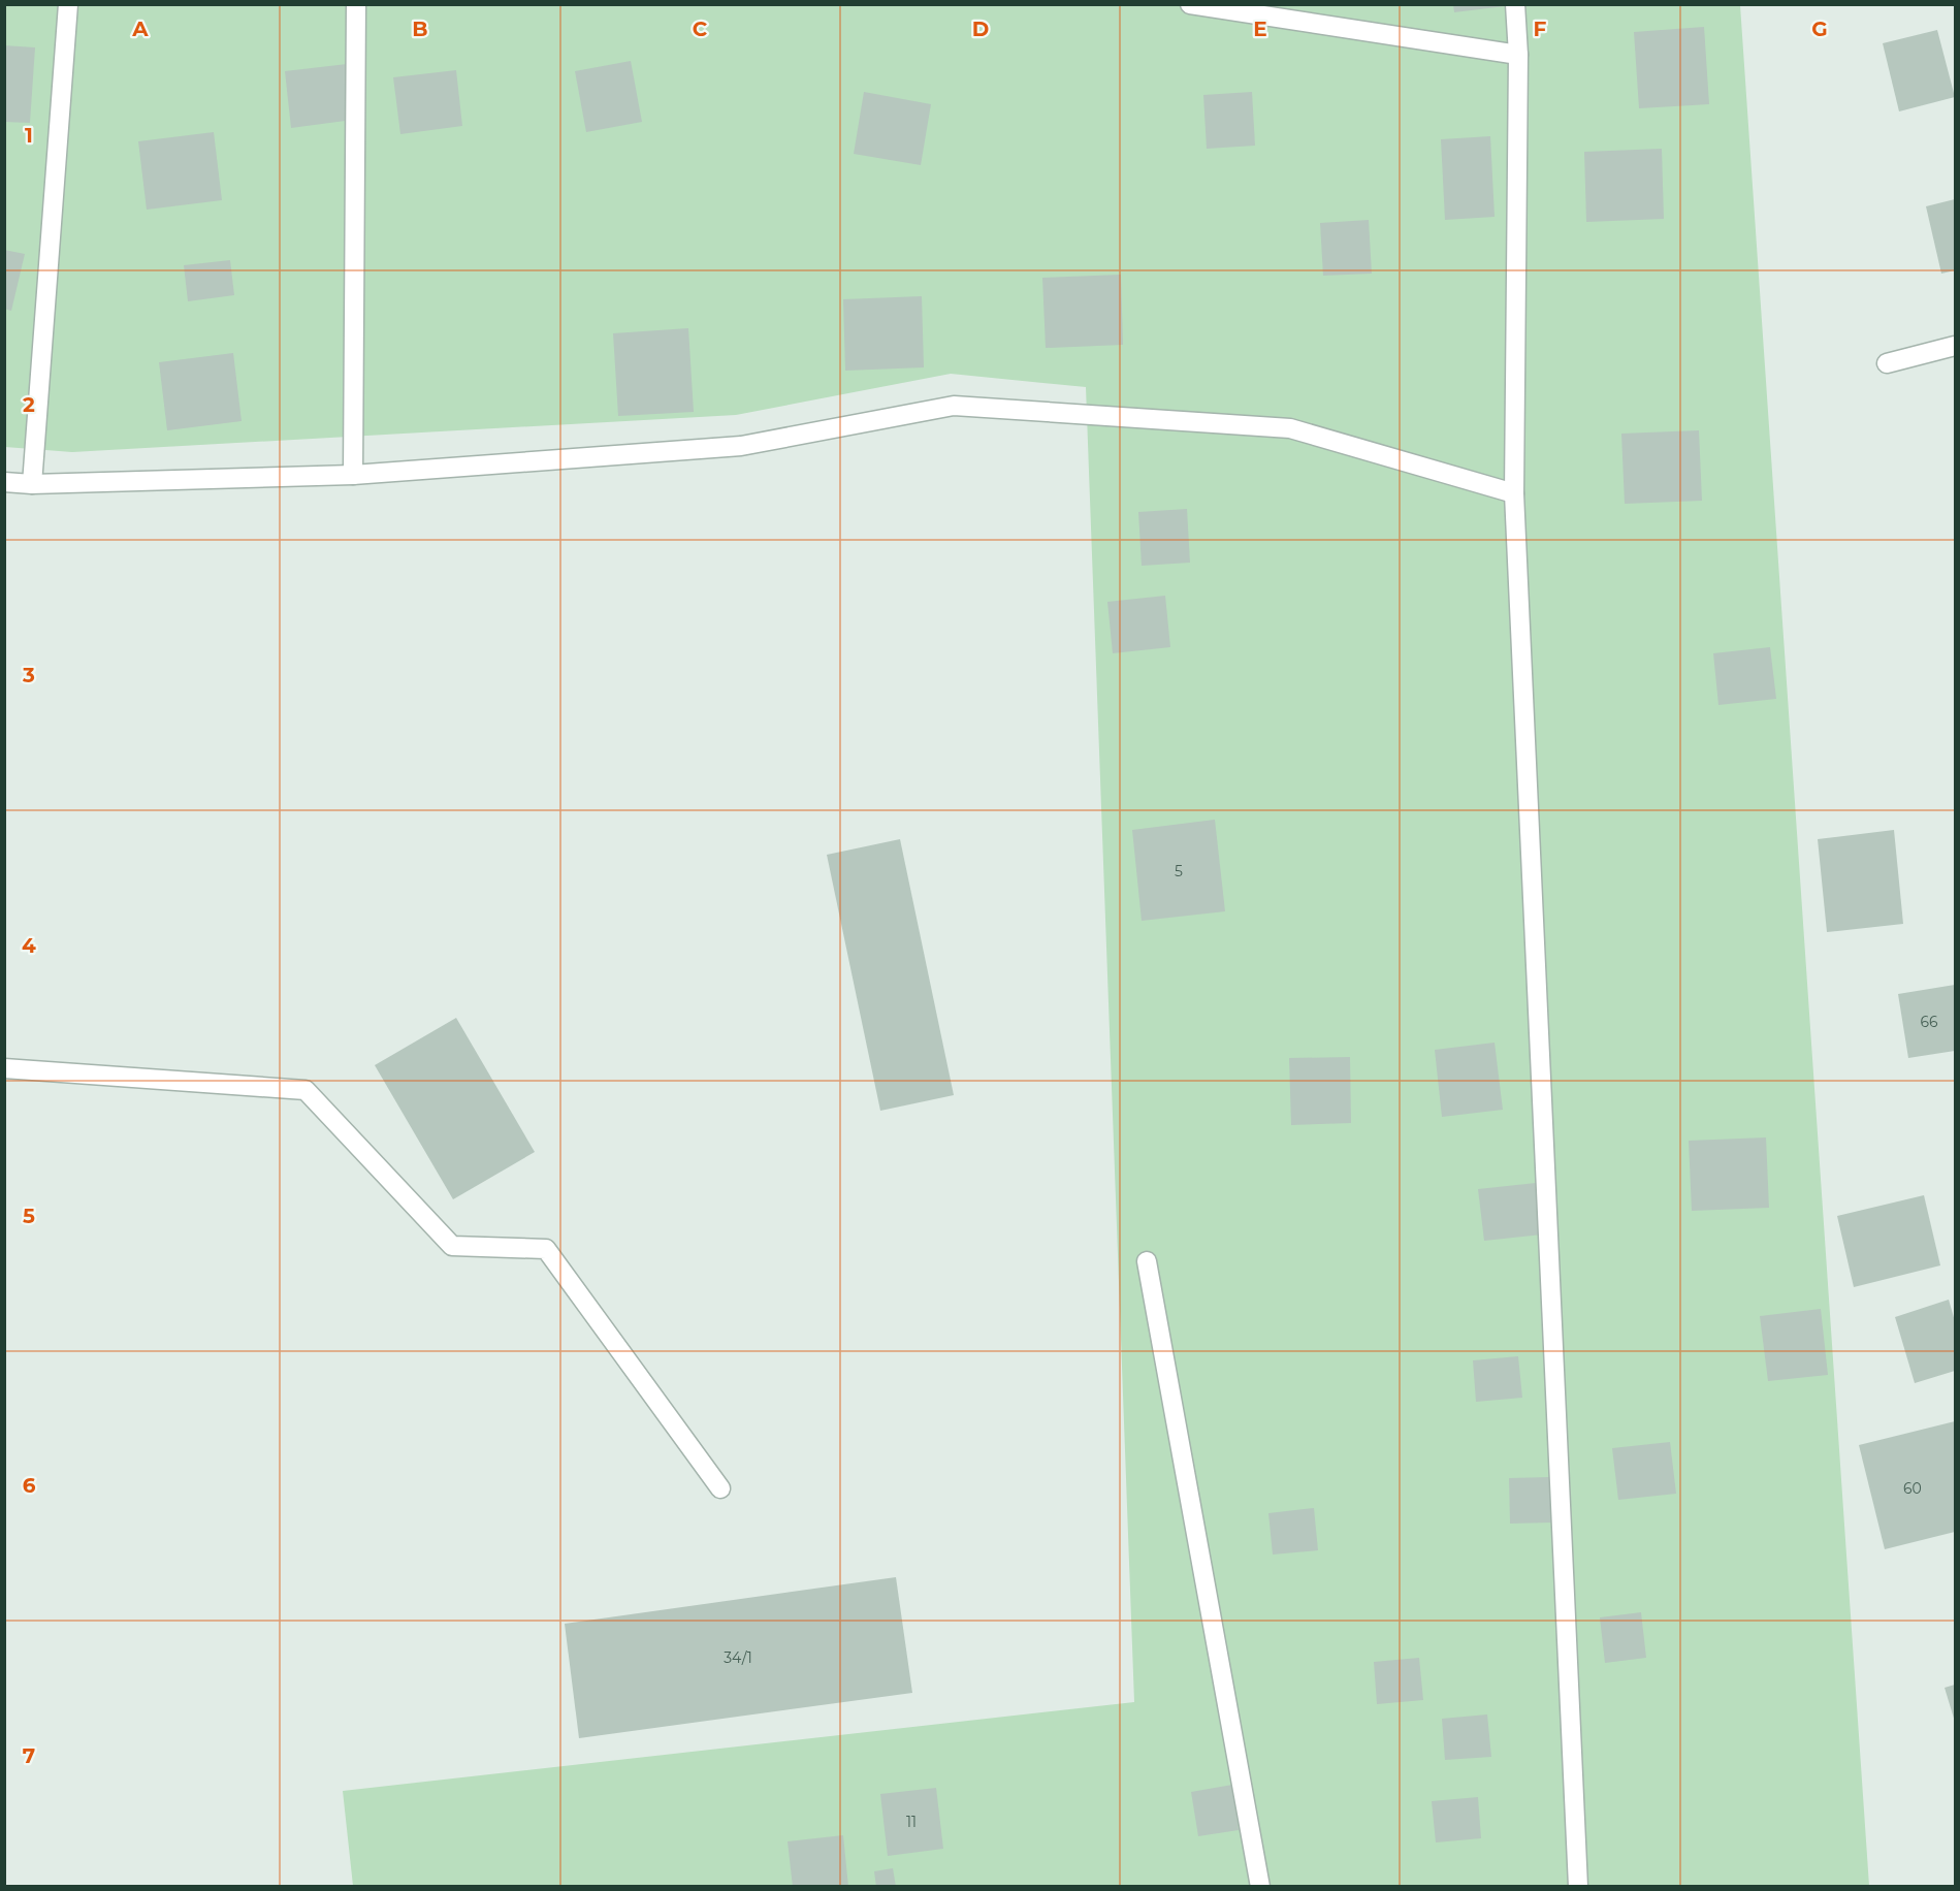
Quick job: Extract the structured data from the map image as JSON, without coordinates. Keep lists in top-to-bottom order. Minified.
{"house_numbers":["5","66","60","34/1","11"],"grid":{"columns":["A","B","C","D","E","F","G"],"rows":["1","2","3","4","5","6","7"]}}
